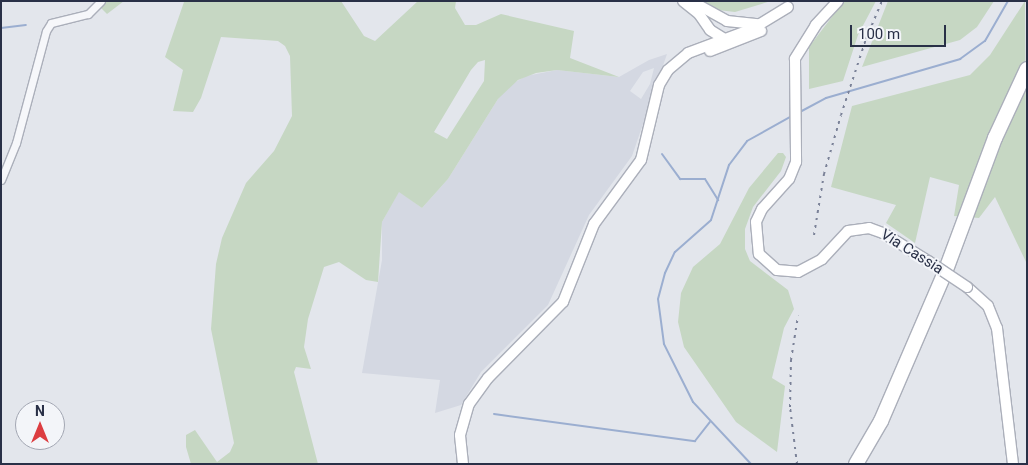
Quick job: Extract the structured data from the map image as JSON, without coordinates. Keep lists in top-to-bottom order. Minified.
{"streets":{"main road":["Via Cassia"]},"scale_bar":"100 m","north":"top"}
